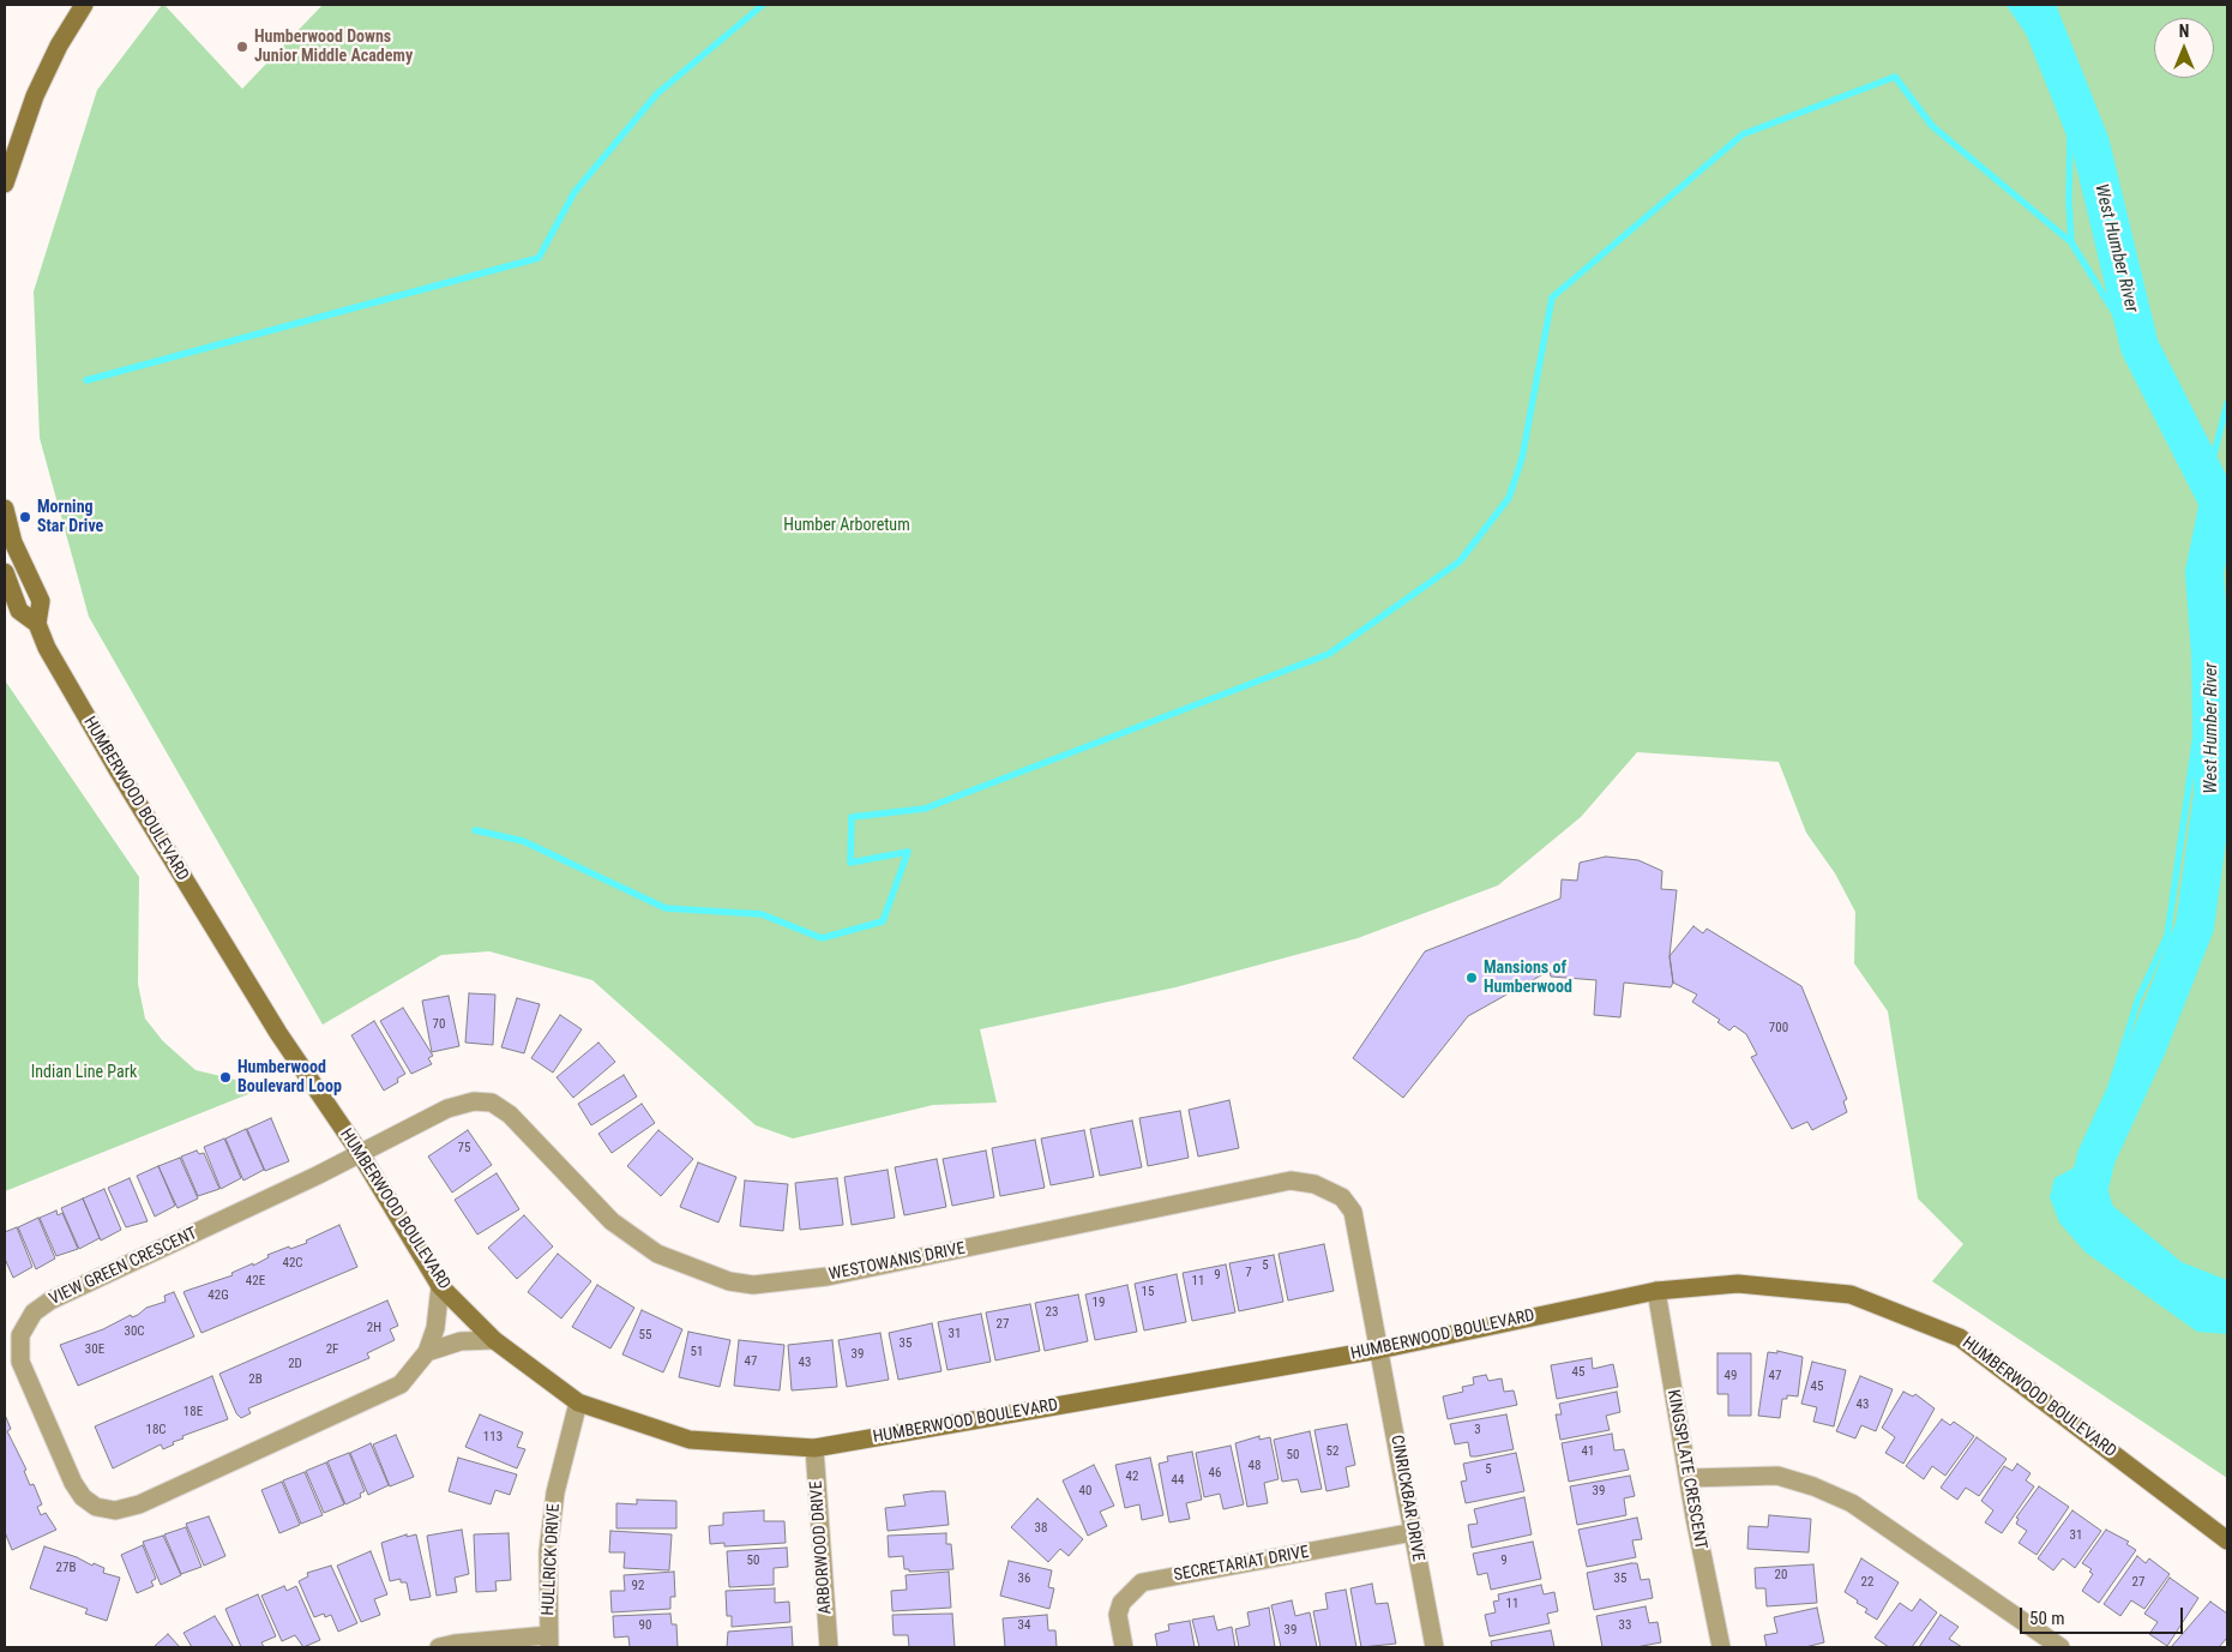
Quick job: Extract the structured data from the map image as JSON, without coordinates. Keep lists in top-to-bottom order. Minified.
{"streets":{"street":["HUMBERWOOD BOULEVARD","WESTOWANIS DRIVE","VIEW GREEN CRESCENT","KINGSPLATE CRESCENT","CINRICKBAR DRIVE","ARBORWOOD DRIVE","HULLRICK DRIVE","SECRETARIAT DRIVE"]},"crossings":[["HUMBERWOOD BOULEVARD","WESTOWANIS DRIVE"],["HUMBERWOOD BOULEVARD","VIEW GREEN CRESCENT"],["HUMBERWOOD BOULEVARD","KINGSPLATE CRESCENT"],["HUMBERWOOD BOULEVARD","CINRICKBAR DRIVE"],["HUMBERWOOD BOULEVARD","ARBORWOOD DRIVE"],["HUMBERWOOD BOULEVARD","HULLRICK DRIVE"],["WESTOWANIS DRIVE","VIEW GREEN CRESCENT"],["WESTOWANIS DRIVE","CINRICKBAR DRIVE"],["CINRICKBAR DRIVE","SECRETARIAT DRIVE"]],"water":["West Humber River"],"parks":["Humber Arboretum","Indian Line Park"],"places":["Humberwood Downs Junior Middle Academy","Morning Star Drive","Mansions of Humberwood","Humberwood Boulevard Loop"],"house_numbers":["70","700","75","42C","5","7","9","42E","11","15","42G","19","23","27","2H","30C","31","55","35","30E","2F","51","39","47","43","2D","45","49","47","2B","45","43","18E","18C","3","113","52","41","50","48","5","46","42","44","40","39","38","31","50","9","27B","20","36","35","22","27","92","11","90","34","33","39"],"scale_bar":"50 m","north":"top"}
